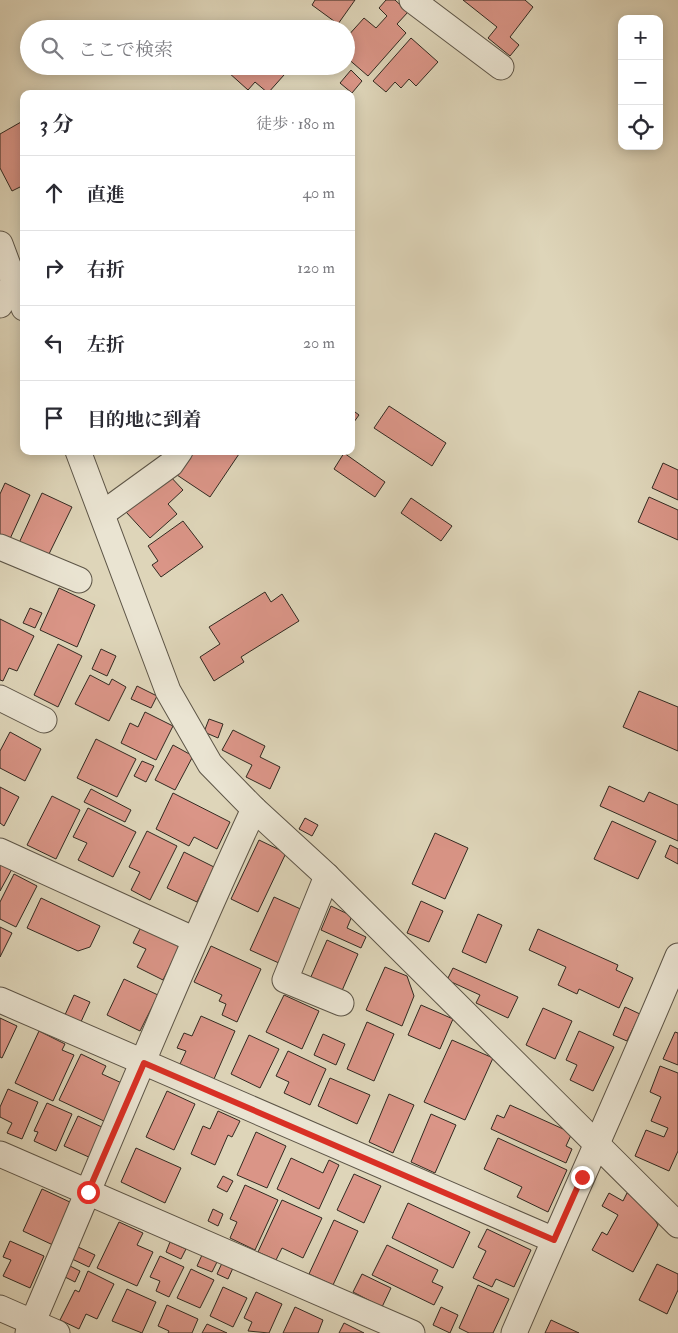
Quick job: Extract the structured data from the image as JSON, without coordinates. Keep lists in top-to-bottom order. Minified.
{"page":{"map_buttons":["+","−"],"search":"ここで検索","heading":["3 分","徒歩 · 180 m"],"list":[["直進","40 m"],["右折","120 m"],["左折","20 m"],"目的地に到着"]}}
